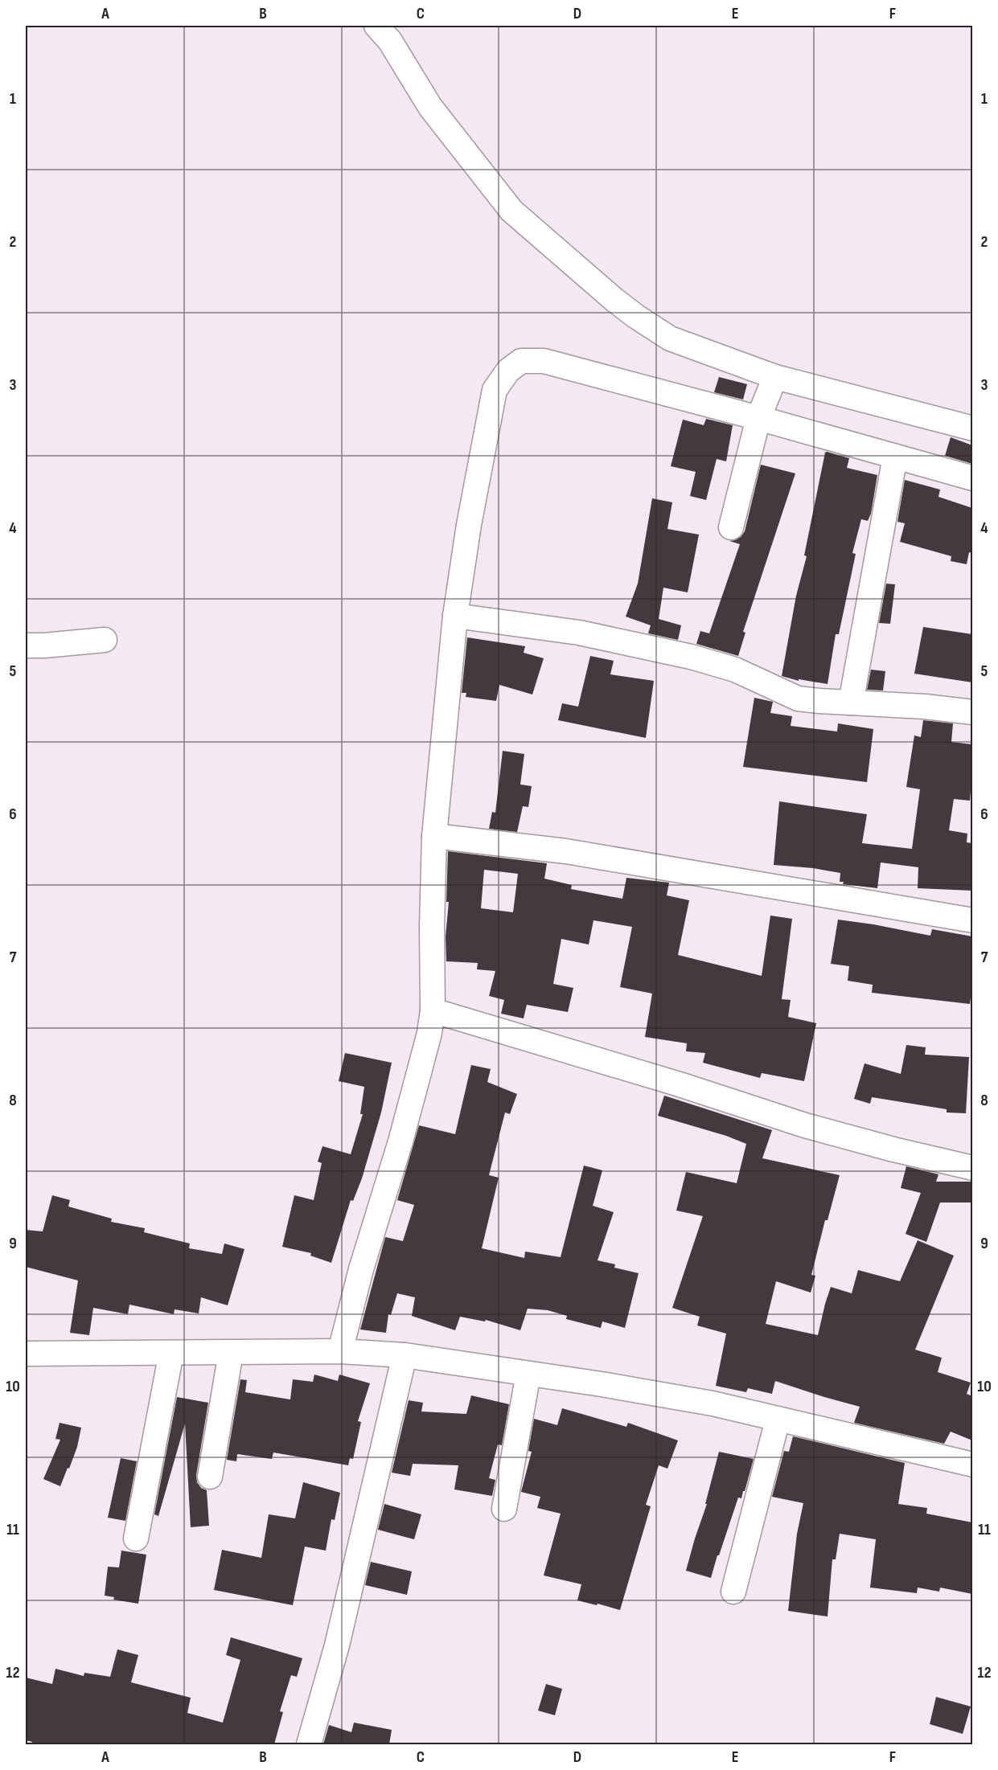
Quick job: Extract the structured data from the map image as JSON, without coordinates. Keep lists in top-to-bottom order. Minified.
{"grid":{"columns":["A","B","C","D","E","F"],"rows":["1","2","3","4","5","6","7","8","9","10","11","12"]}}
